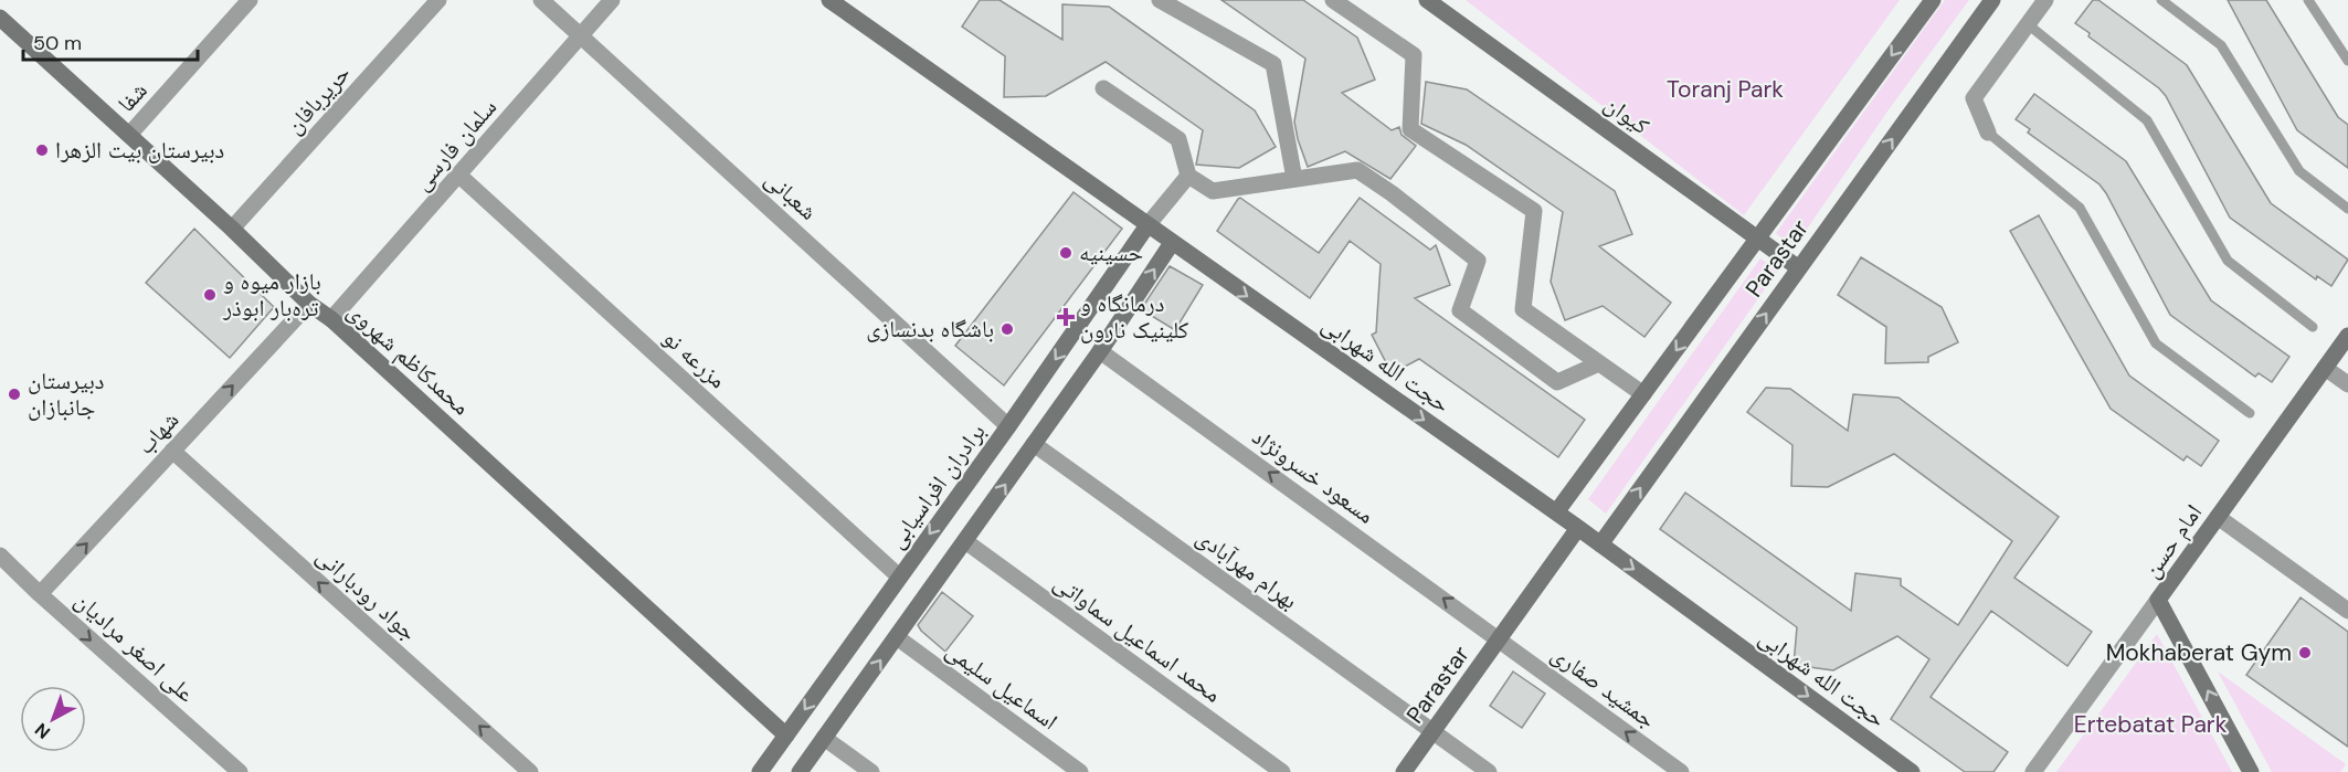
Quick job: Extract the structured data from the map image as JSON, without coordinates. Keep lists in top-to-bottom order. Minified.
{"streets":{"street":["شفا","حریربافان","کیوان","سلمان فارسی","شعبانی","Parastar","محمدکاظم شهروی","مزرعه نو","حجت الله شهرابی","شهاب","مسعود خسرونژاد","برادران افراسیابی","امام حسن","بهرام مهرآبادی","جواد رودبارانی","محمد اسماعیل سماواتی","علی اصغر مرادیان","اسماعیل سلیمی","جمشید صفاری"]},"crossings":[["شفا","محمدکاظم شهروی"],["حریربافان","محمدکاظم شهروی"],["کیوان","Parastar"],["سلمان فارسی","شعبانی"],["سلمان فارسی","محمدکاظم شهروی"],["سلمان فارسی","مزرعه نو"],["شعبانی","برادران افراسیابی"],["Parastar","حجت الله شهرابی"],["Parastar","مسعود خسرونژاد"],["Parastar","بهرام مهرآبادی"],["Parastar","جمشید صفاری"],["محمدکاظم شهروی","شهاب"],["محمدکاظم شهروی","برادران افراسیابی"],["مزرعه نو","برادران افراسیابی"],["حجت الله شهرابی","برادران افراسیابی"],["شهاب","جواد رودبارانی"],["شهاب","علی اصغر مرادیان"],["مسعود خسرونژاد","جمشید صفاری"]],"one_way":["حجت الله شهرابی","شهاب","مسعود خسرونژاد","جواد رودبارانی","علی اصغر مرادیان","جمشید صفاری"],"parks":["Toranj Park","Ertebatat Park"],"places":{"other":["دبیرستان بیت الزهرا","حسینیه","بازار میوه و تره‌بار ابوذر","باشگاه بدنسازی","دبیرستان جانبازان","Mokhaberat Gym"],"health":["درمانگاه و کلینیک نارون"]},"scale_bar":"50 m","north":"bottom left"}
